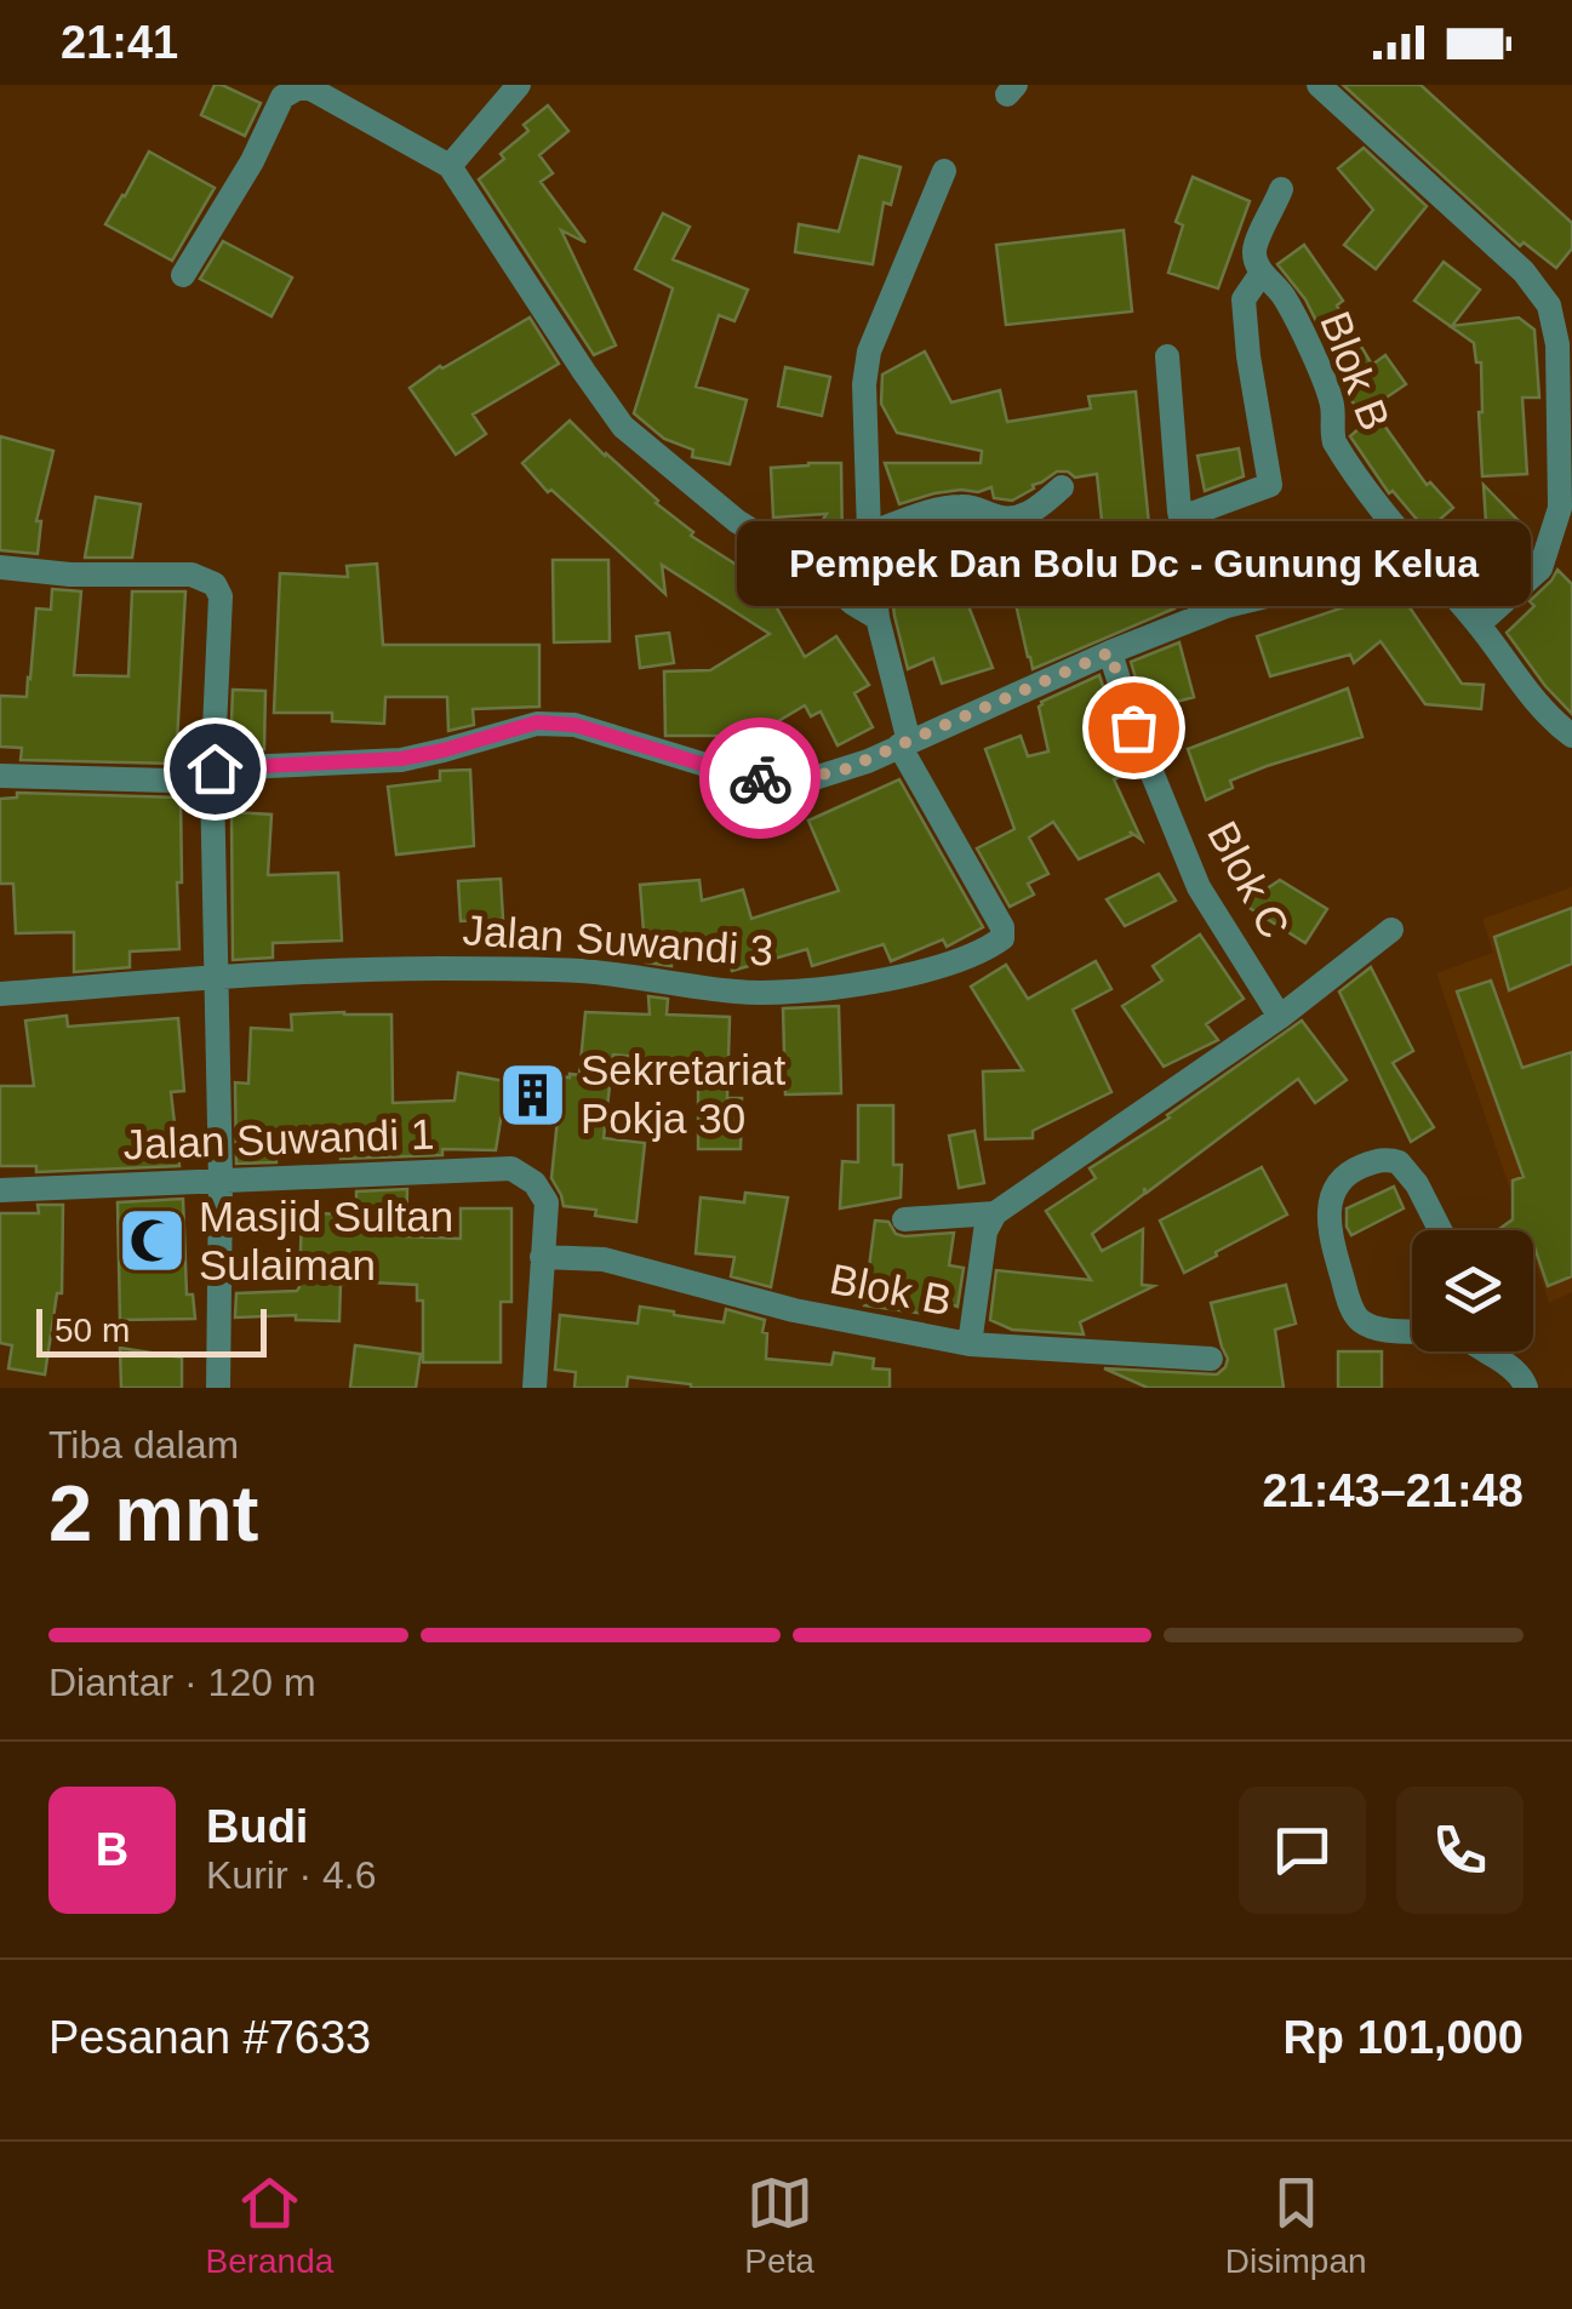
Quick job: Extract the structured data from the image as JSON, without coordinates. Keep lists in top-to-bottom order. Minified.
{"streets":{"street":["Blok B","Blok C","Jalan Suwandi 3","Jalan Suwandi 1"]},"crossings":[["Blok B","Jalan Suwandi 1"]],"places":{"other":["Pempek Dan Bolu Dc - Gunung Kelua"],"building":["Sekretariat Pokja 30"],"mosque":["Masjid Sultan Sulaiman"]},"scale_bar":"50 m","page":{"status":"21:41","bubble":"Pempek Dan Bolu Dc - Gunung Kelua","scale":"50 m","heading":["2 mnt","Tiba dalam","21:43–21:48"],"panel":["Budi","Kurir · 4.6","Pesanan #7633","Rp 101,000"],"bar":"Diantar · 120 m","round":"B","tabs":["Beranda","Peta","Disimpan"]}}
